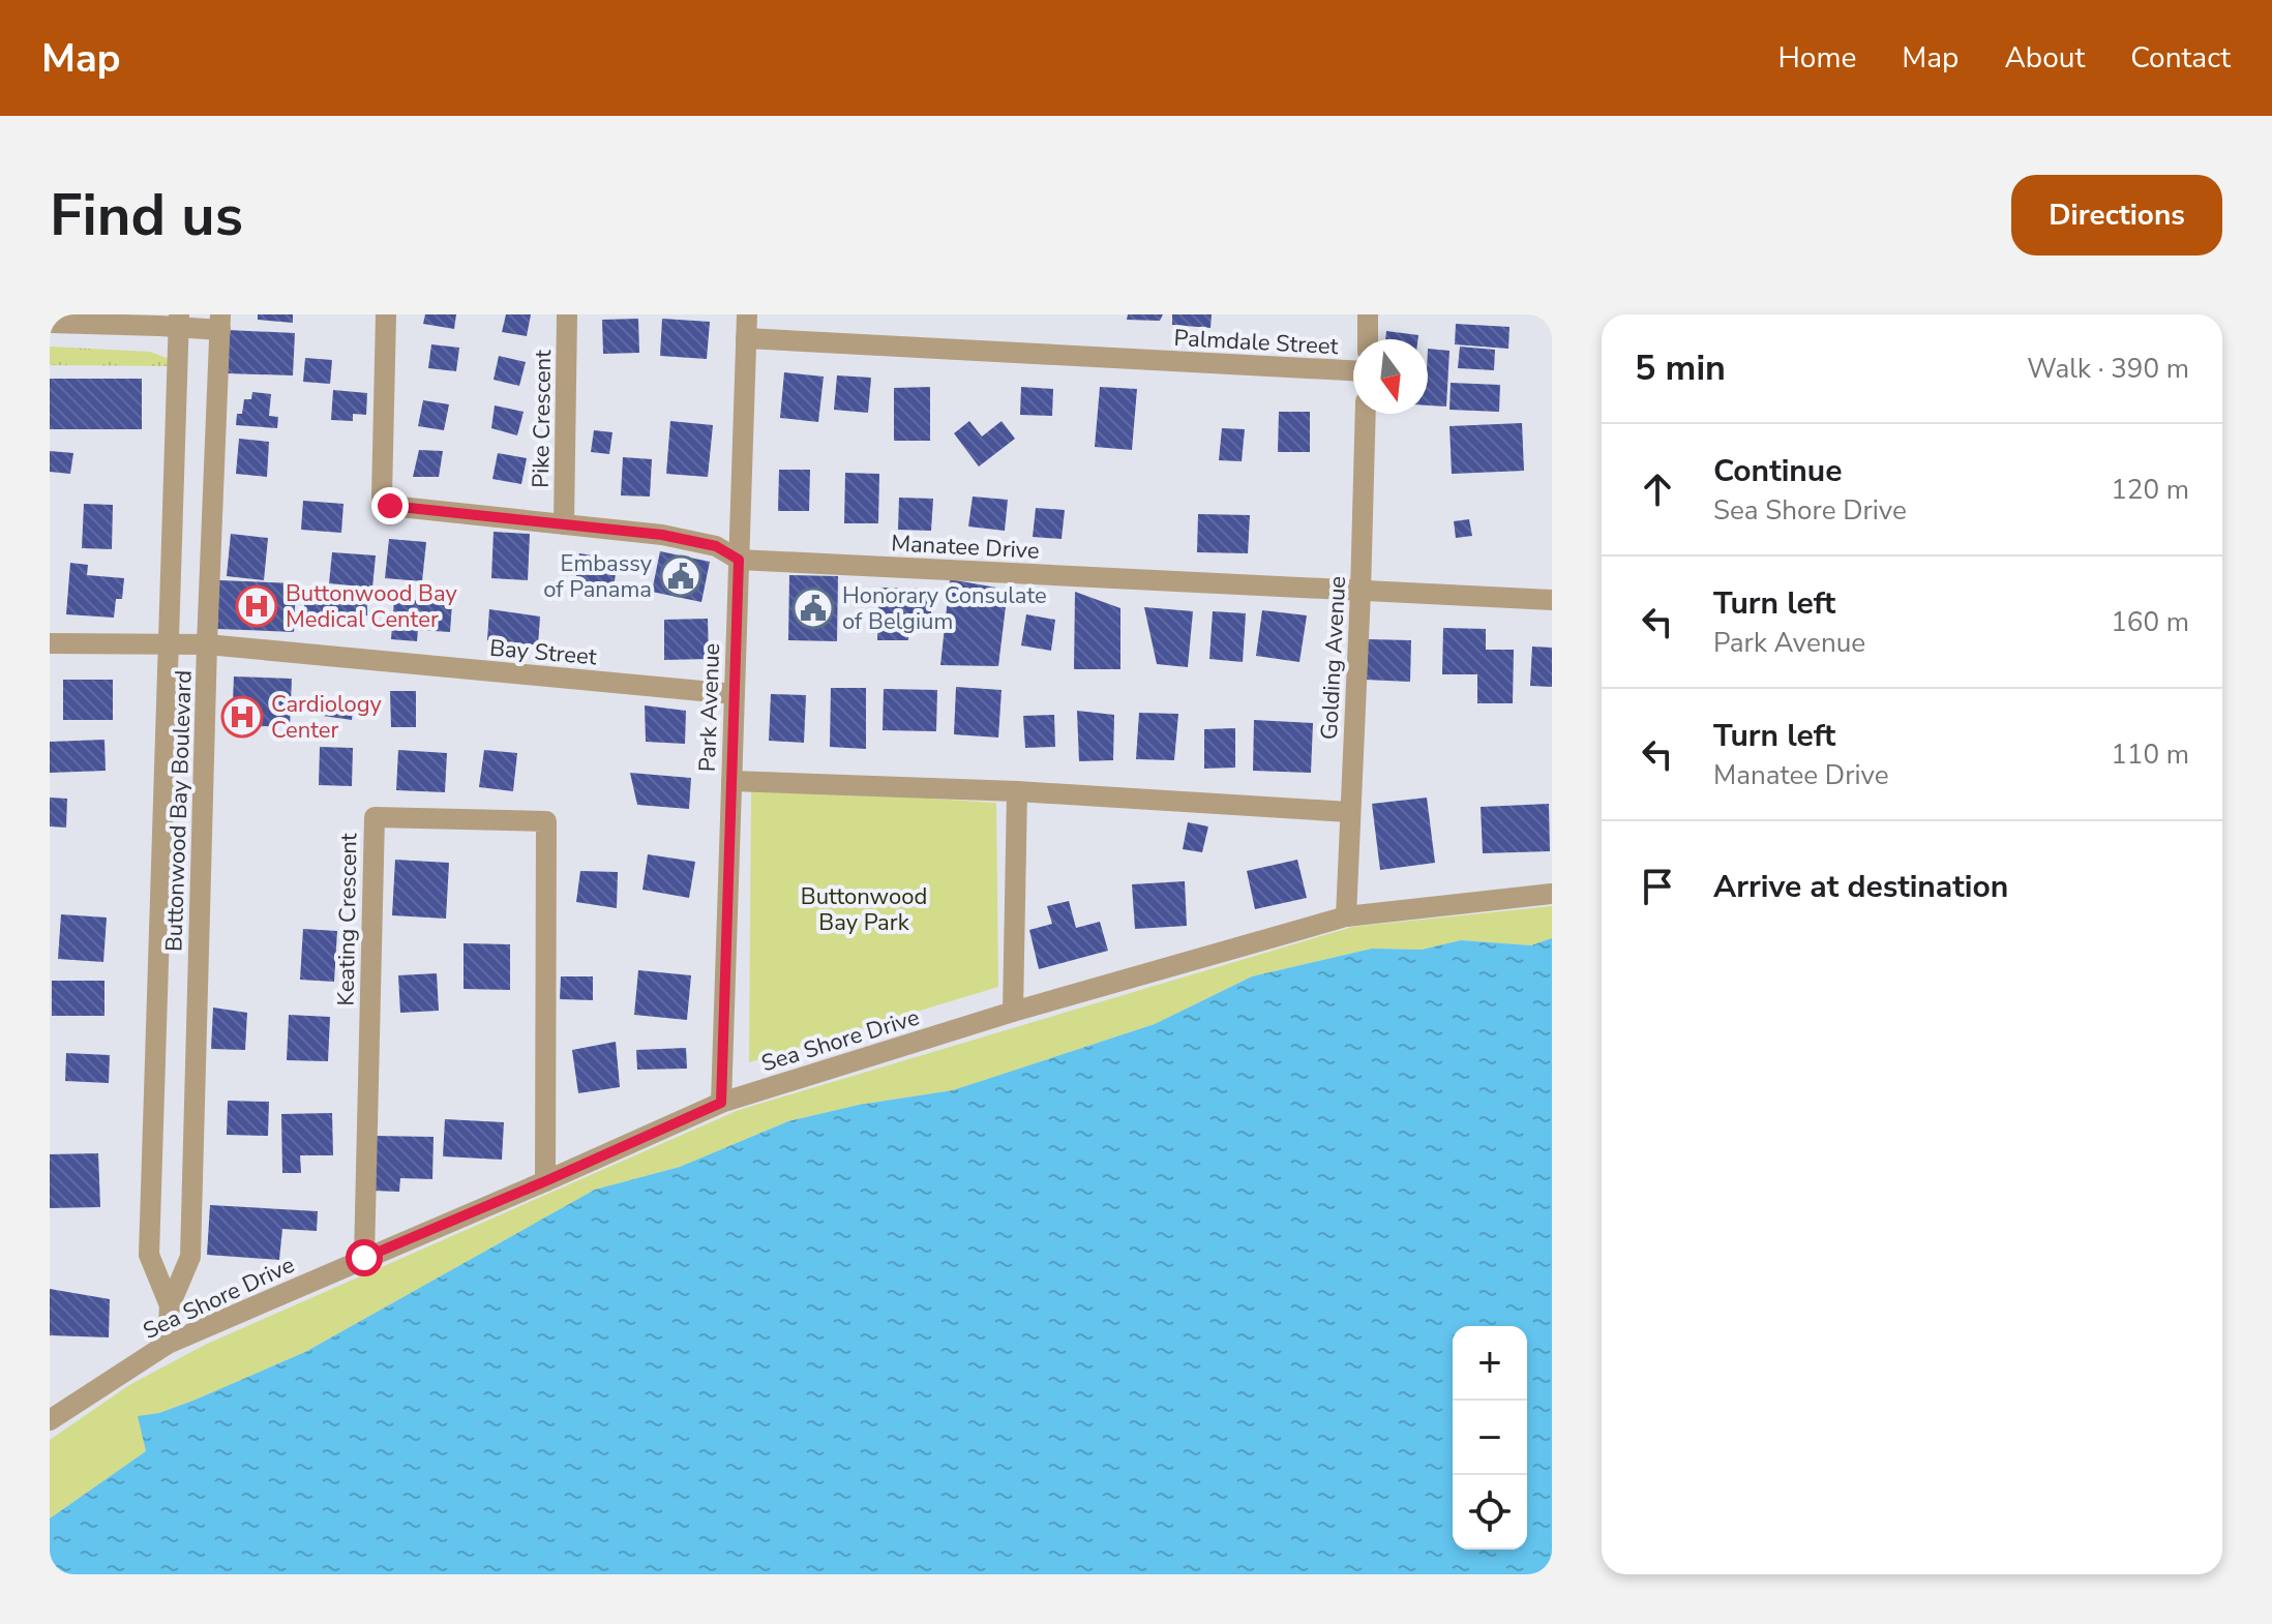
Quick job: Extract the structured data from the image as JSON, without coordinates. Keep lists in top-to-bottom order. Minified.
{"streets":{"street":["Palmdale Street","Pike Crescent","Manatee Drive","Bay Street","Golding Avenue","Park Avenue","Buttonwood Bay Boulevard","Keating Crescent","Sea Shore Drive"]},"crossings":[["Palmdale Street","Park Avenue"],["Pike Crescent","Manatee Drive"],["Manatee Drive","Golding Avenue"],["Manatee Drive","Park Avenue"],["Bay Street","Park Avenue"],["Bay Street","Buttonwood Bay Boulevard"],["Golding Avenue","Sea Shore Drive"],["Park Avenue","Sea Shore Drive"],["Buttonwood Bay Boulevard","Sea Shore Drive"],["Keating Crescent","Sea Shore Drive"]],"parks":["Buttonwood Bay Park"],"places":{"public building":["Embassy of Panama","Honorary Consulate of Belgium"],"hospital":["Buttonwood Bay Medical Center","Cardiology Center"]},"north":"bottom","page":{"header":"Map","nav":["Home","Map","About","Contact"],"buttons":"Directions","title":"Find us","heading":["5 min","Walk · 390 m"],"list":[["Continue","Sea Shore Drive","120 m"],["Turn left","Park Avenue","160 m"],["Turn left","Manatee Drive","110 m"],"Arrive at destination"],"map_buttons":["+","−"]}}
